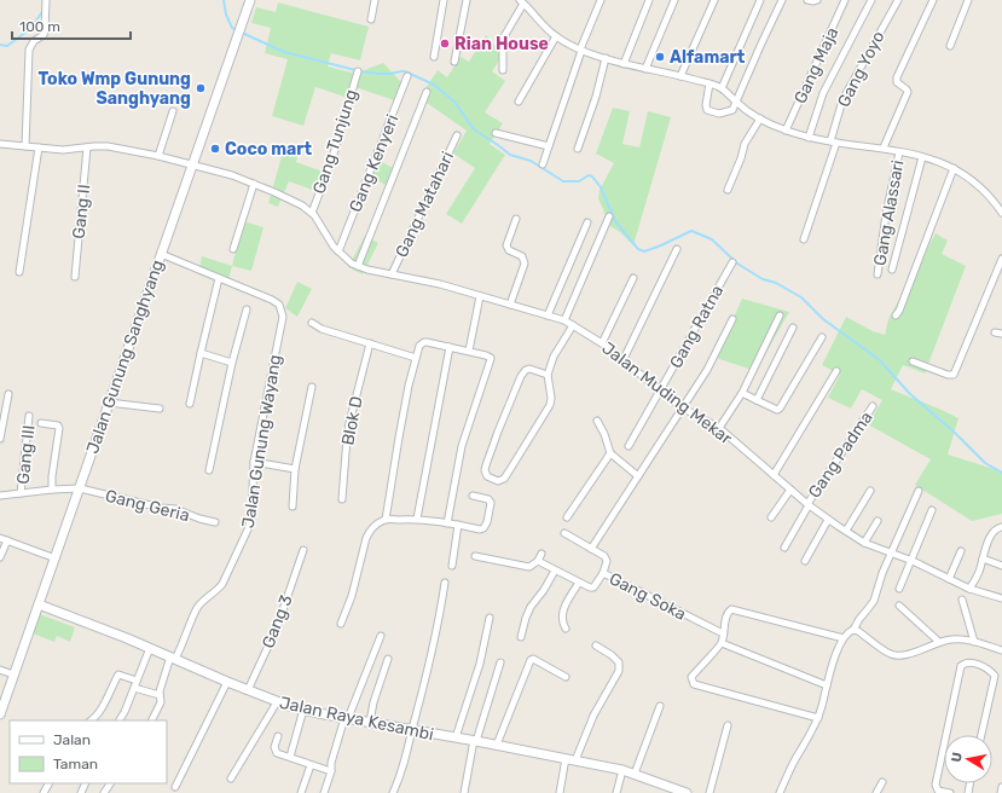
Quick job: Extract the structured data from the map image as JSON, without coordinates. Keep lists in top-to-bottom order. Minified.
{"streets":{"main road":["Jalan Gunung Sanghyang","Jalan Raya Kesambi"],"street":["Gang Maja","Gang Yoyo","Gang Tunjung","Gang Kenyeri","Gang Matahari","Gang II","Gang Alassari","Gang Ratna","Jalan Muding Mekar","Blok D","Jalan Gunung Wayang","Gang III","Gang Padma","Gang Geria","Gang Soka","Gang 3"]},"crossings":[["Gang Tunjung","Jalan Muding Mekar"],["Gang Kenyeri","Jalan Muding Mekar"],["Gang Matahari","Jalan Muding Mekar"],["Gang II","Jalan Muding Mekar"],["Gang Ratna","Jalan Muding Mekar"],["Jalan Gunung Sanghyang","Jalan Muding Mekar"],["Jalan Gunung Sanghyang","Jalan Gunung Wayang"],["Jalan Gunung Sanghyang","Gang Geria"],["Jalan Gunung Sanghyang","Jalan Raya Kesambi"],["Jalan Muding Mekar","Gang Padma"],["Jalan Gunung Wayang","Jalan Raya Kesambi"],["Gang III","Gang Geria"],["Gang 3","Jalan Raya Kesambi"]],"places":["Rian House","Alfamart","Toko Wmp Gunung Sanghyang","Coco mart"],"legend":["Jalan","Taman"],"scale_bar":"100 m","north":"left"}
